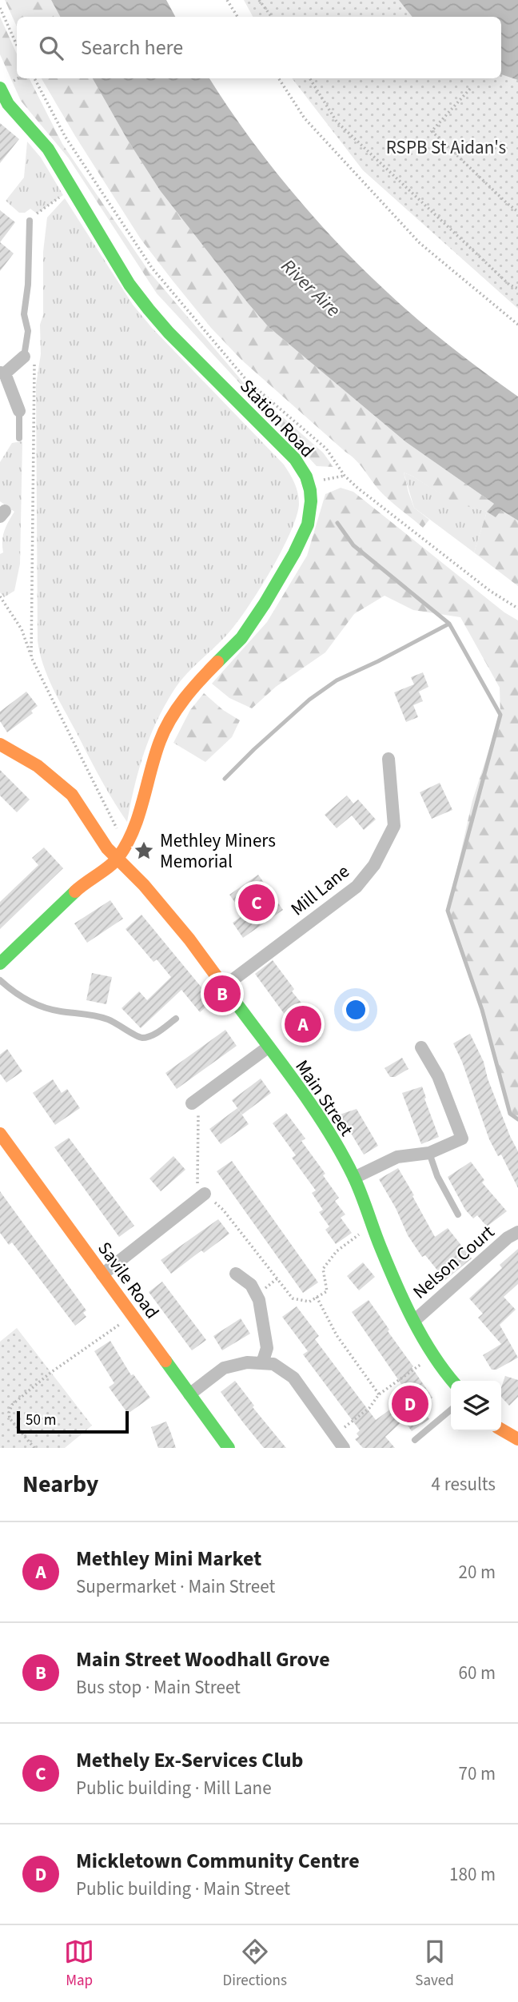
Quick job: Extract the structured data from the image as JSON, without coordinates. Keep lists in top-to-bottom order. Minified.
{"streets":{"street":["Station Road","Mill Lane","Main Street","Nelson Court","Savile Road"]},"crossings":[["Station Road","Main Street"],["Mill Lane","Main Street"],["Main Street","Nelson Court"]],"water":["River Aire"],"parks":["RSPB St Aidan's"],"places":{"place":["Methley Miners Memorial"]},"scale_bar":"50 m","page":{"search":"Search here","pins":["C","B","A","D"],"scale":"50 m","heading":["Nearby","4 results"],"list":[{"mark":"A","name":"Methley Mini Market","note":"Supermarket · Main Street","value":"20 m"},{"mark":"B","name":"Main Street Woodhall Grove","note":"Bus stop · Main Street","value":"60 m"},{"mark":"C","name":"Methely Ex-Services Club","note":"Public building · Mill Lane","value":"70 m"},{"mark":"D","name":"Mickletown Community Centre","note":"Public building · Main Street","value":"180 m"}],"nav":["Map","Directions","Saved"]}}
